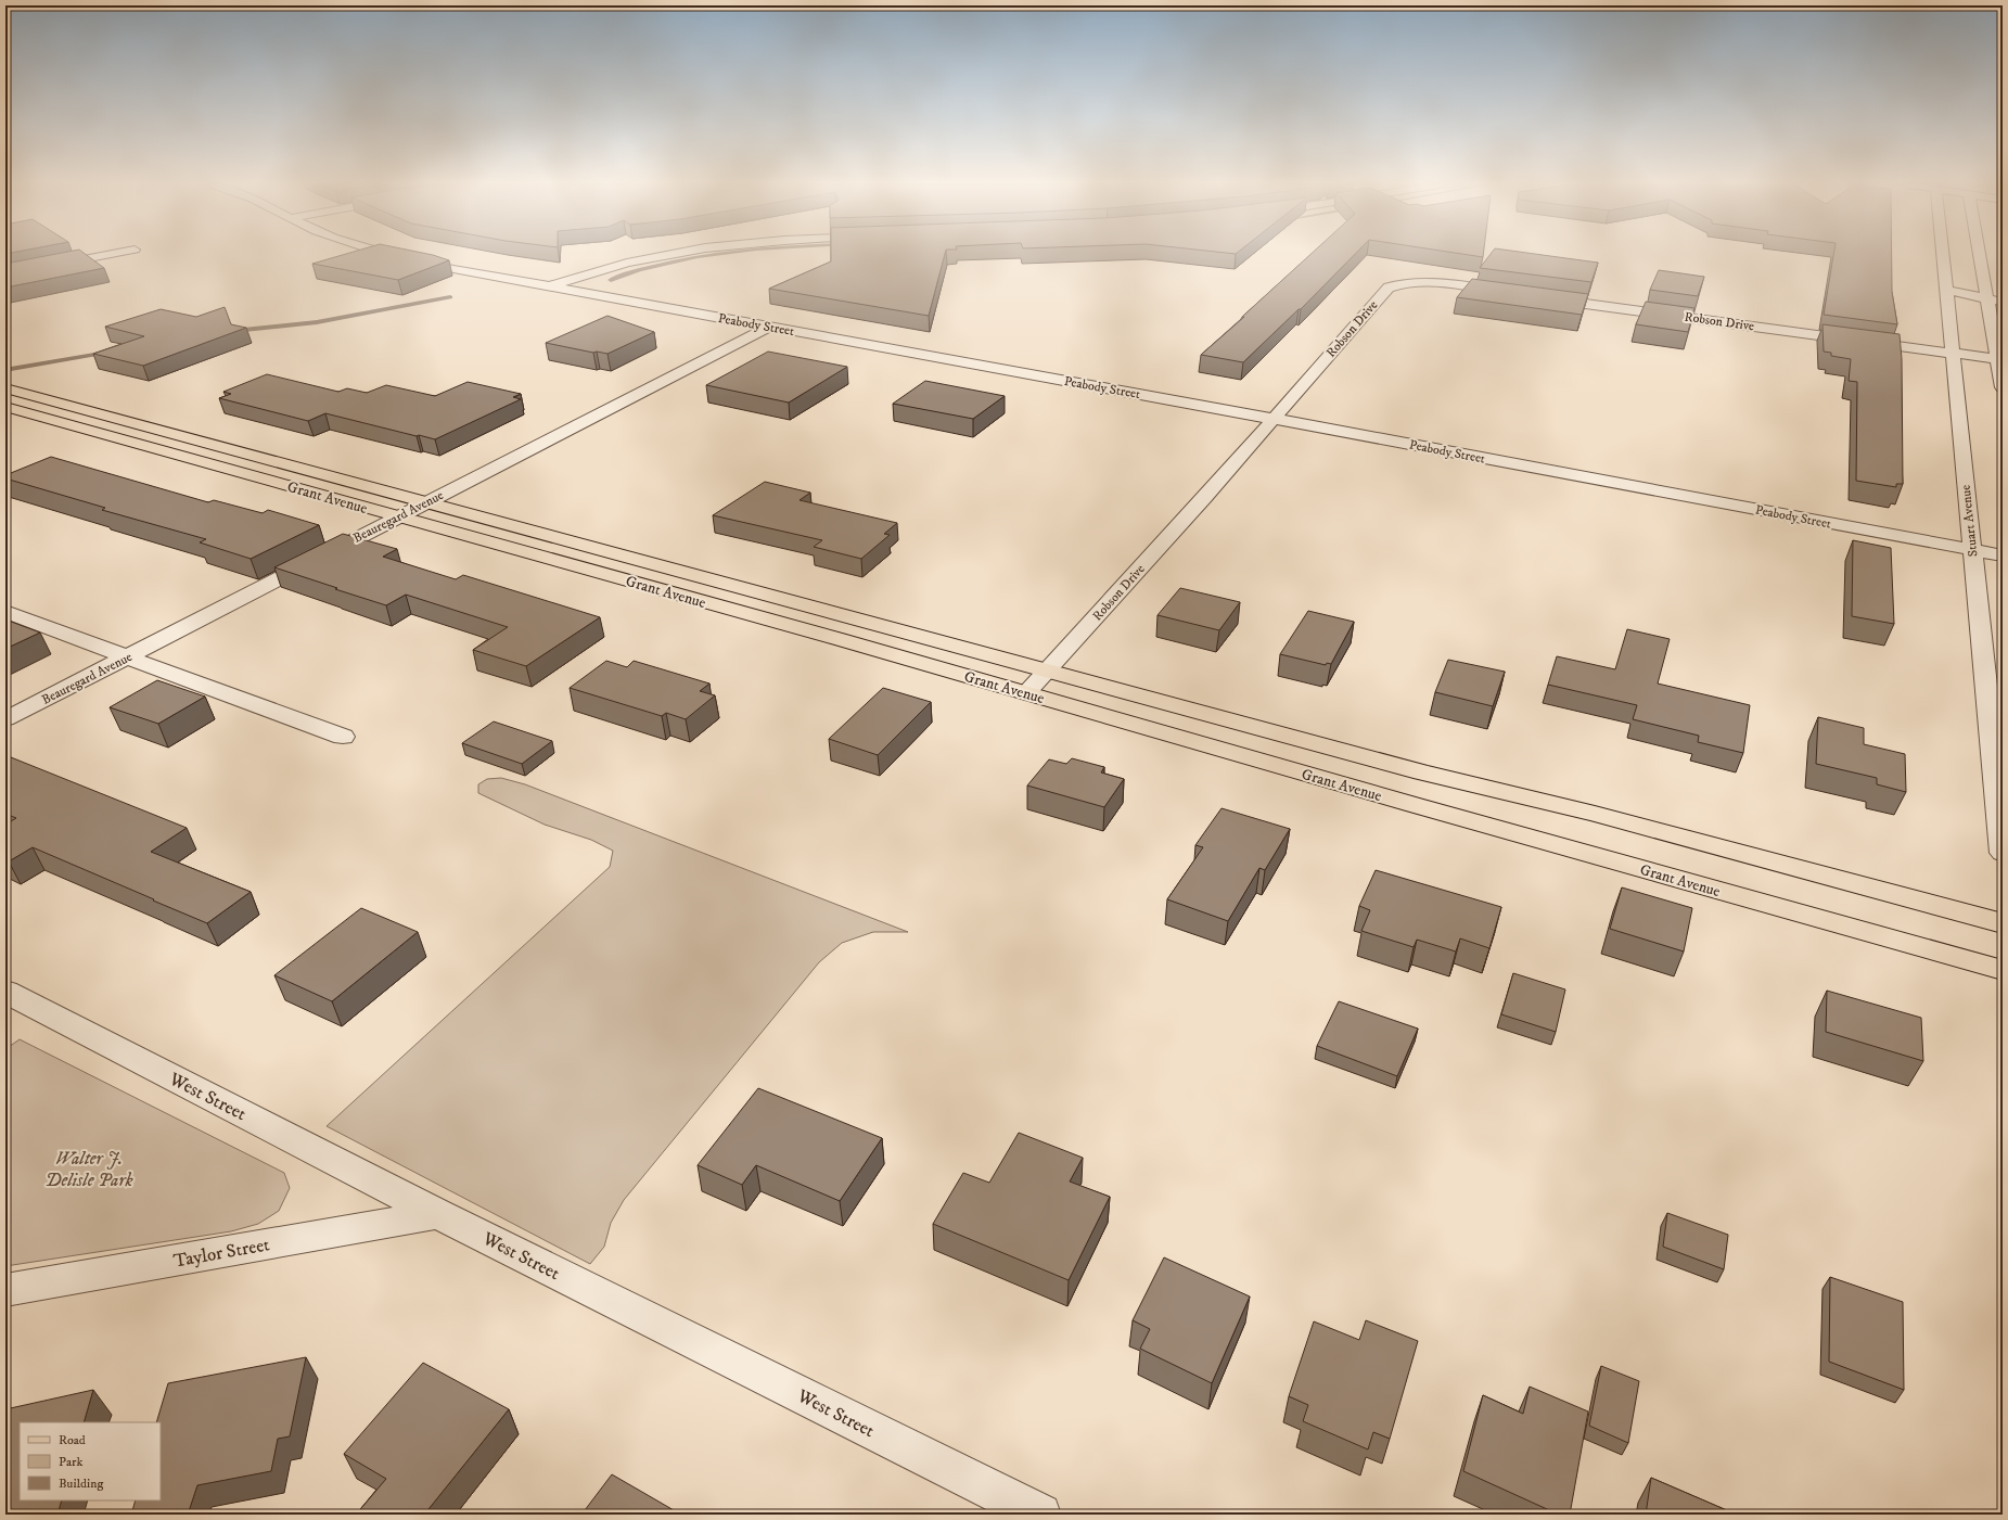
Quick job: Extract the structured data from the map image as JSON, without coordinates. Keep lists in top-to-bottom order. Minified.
{"streets":{"main road":["Grant Avenue"],"street":["Robson Drive","Peabody Street","Beauregard Avenue","Stuart Avenue","West Street","Taylor Street"]},"crossings":[["Robson Drive","Peabody Street"],["Robson Drive","Grant Avenue"],["Robson Drive","Stuart Avenue"],["Peabody Street","Beauregard Avenue"],["Peabody Street","Stuart Avenue"],["Grant Avenue","Beauregard Avenue"],["West Street","Taylor Street"]],"parks":["Walter J. Delisle Park"],"legend":["Road","Park","Building"]}
